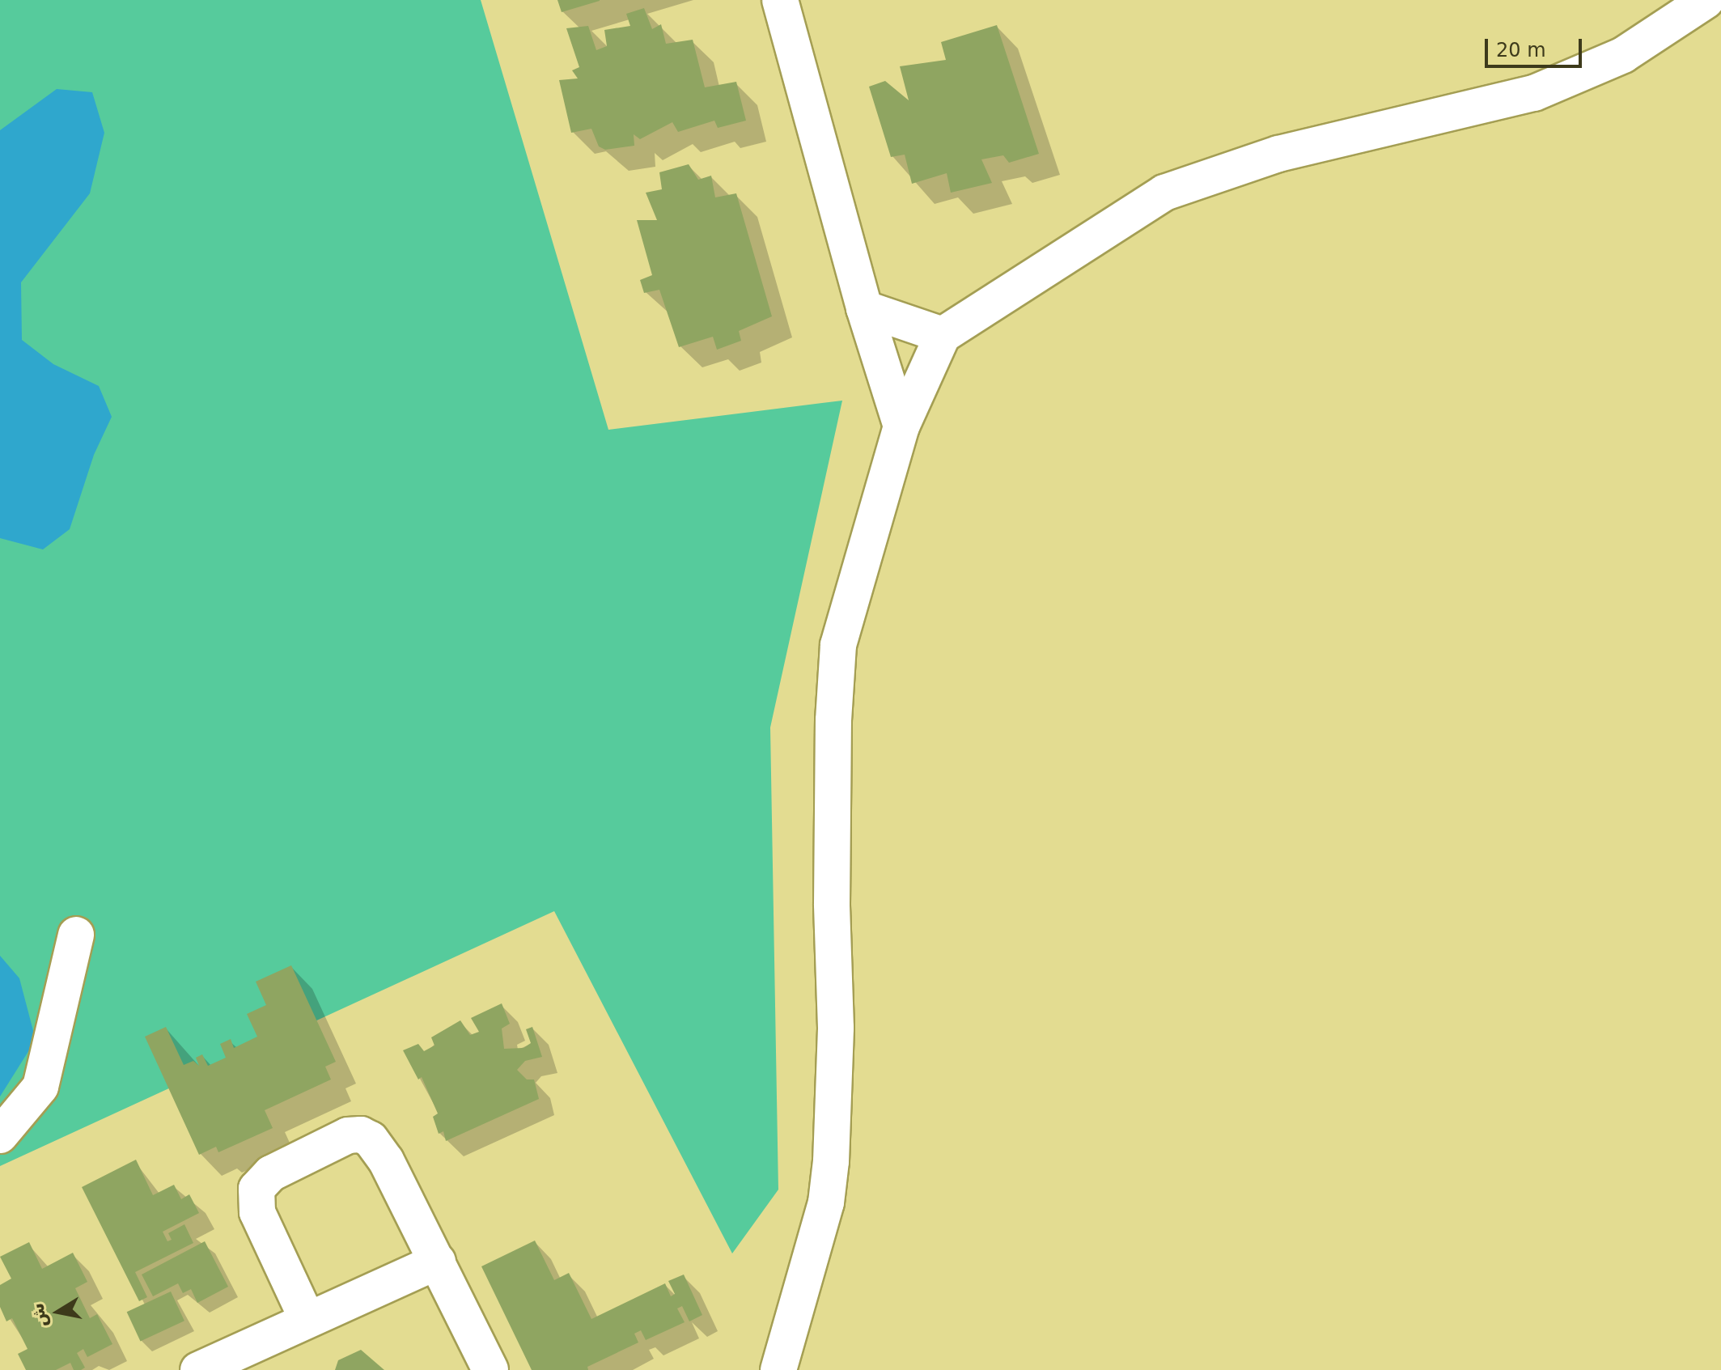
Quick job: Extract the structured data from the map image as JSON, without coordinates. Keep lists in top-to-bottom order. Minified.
{"scale_bar":"20 m","north":"left"}
